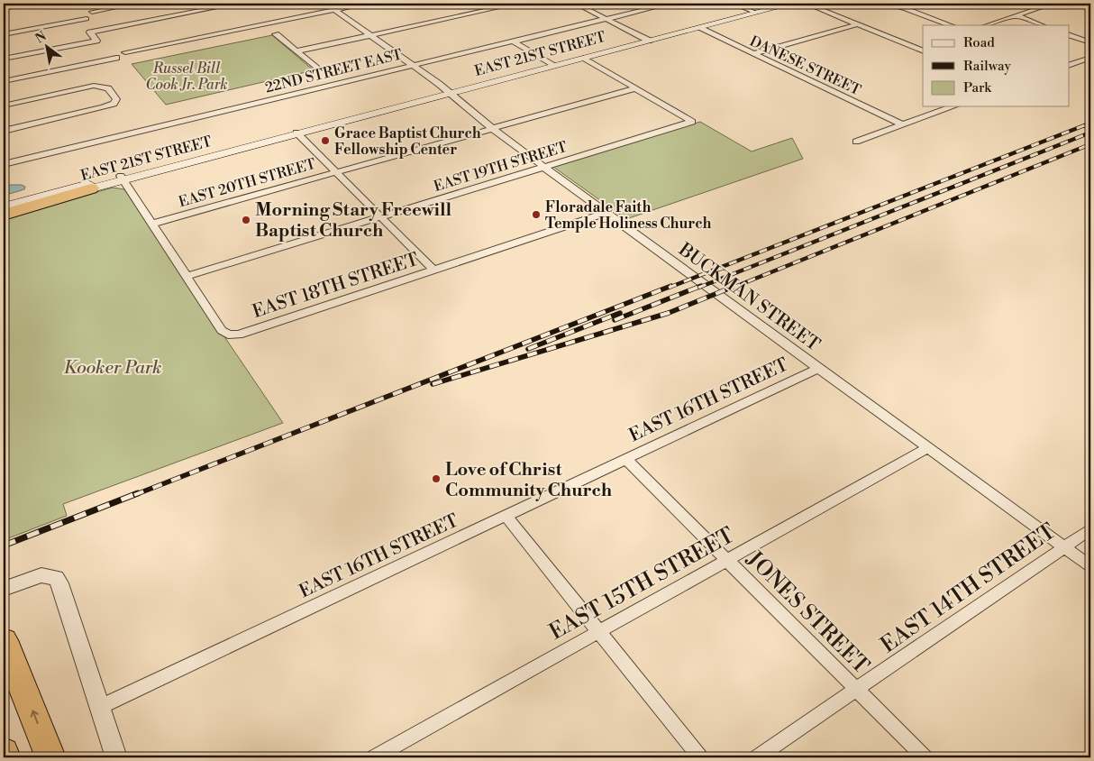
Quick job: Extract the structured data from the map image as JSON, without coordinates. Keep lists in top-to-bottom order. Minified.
{"streets":{"main road":["EAST 21ST STREET"],"street":["DANESE STREET","22ND STREET EAST","EAST 19TH STREET","EAST 20TH STREET","EAST 18TH STREET","BUCKMAN STREET","EAST 16TH STREET","EAST 15TH STREET","EAST 14TH STREET","JONES STREET"]},"crossings":[["EAST 21ST STREET","DANESE STREET"],["EAST 21ST STREET","BUCKMAN STREET"],["22ND STREET EAST","BUCKMAN STREET"],["EAST 19TH STREET","EAST 20TH STREET"],["EAST 19TH STREET","EAST 18TH STREET"],["EAST 19TH STREET","BUCKMAN STREET"],["EAST 20TH STREET","BUCKMAN STREET"],["EAST 18TH STREET","BUCKMAN STREET"],["BUCKMAN STREET","EAST 16TH STREET"],["BUCKMAN STREET","EAST 15TH STREET"],["BUCKMAN STREET","EAST 14TH STREET"],["EAST 16TH STREET","JONES STREET"],["EAST 15TH STREET","JONES STREET"],["EAST 14TH STREET","JONES STREET"]],"parks":["Russel Bill Cook Jr. Park","Kooker Park"],"places":["Grace Baptist Church Fellowship Center","Floradale Faith Temple Holiness Church","Morning Stary Freewill Baptist Church","Love of Christ Community Church"],"legend":["Road","Railway","Park"],"north":"top left"}
